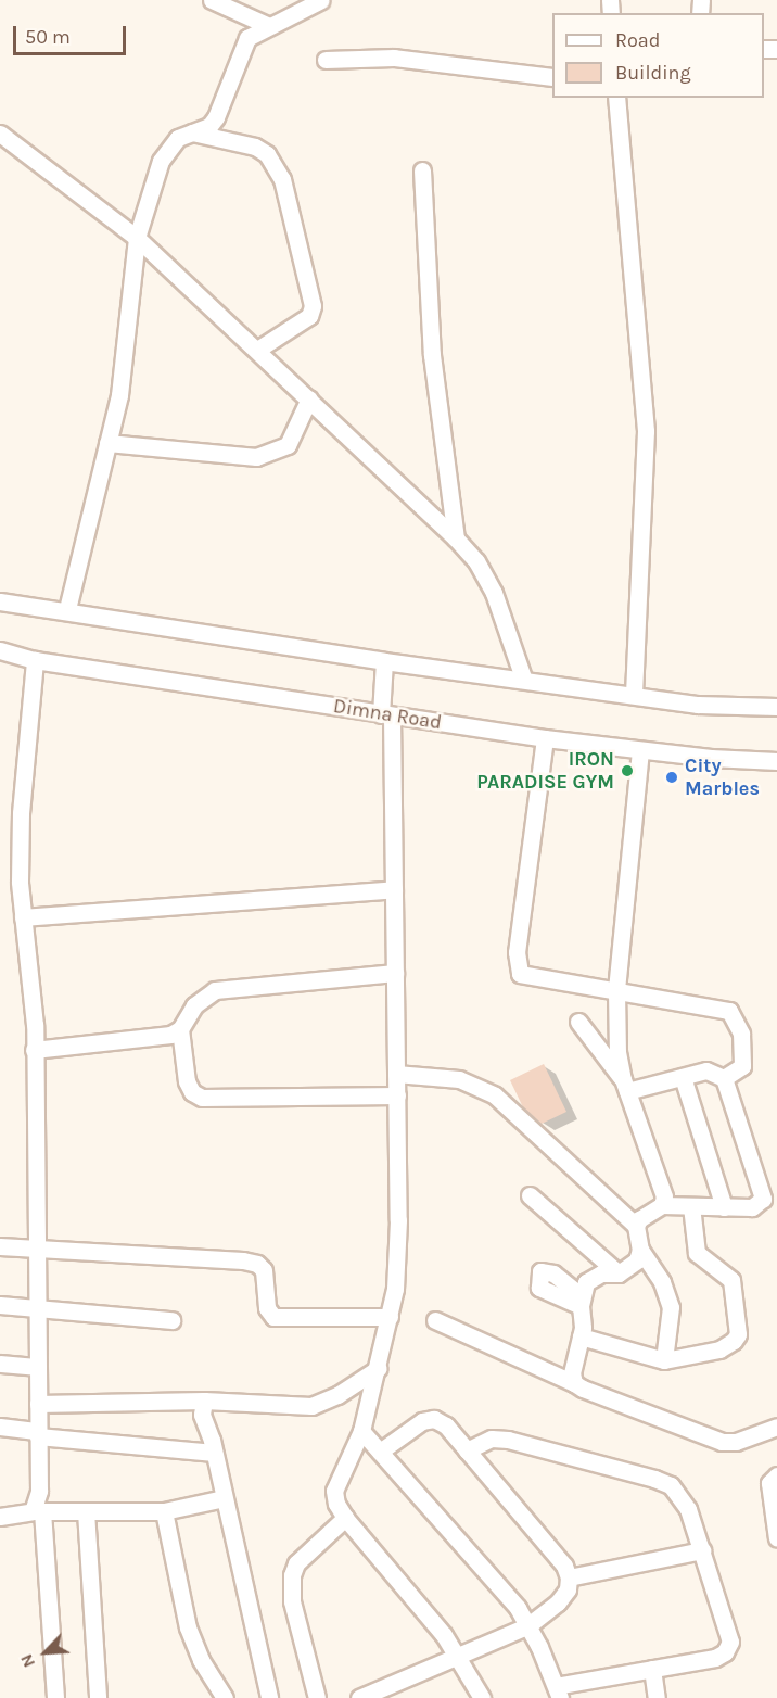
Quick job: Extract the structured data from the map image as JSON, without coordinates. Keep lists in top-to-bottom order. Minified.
{"streets":{"street":["Dimna Road"]},"places":["IRON PARADISE GYM","City Marbles"],"legend":["Road","Building"],"scale_bar":"50 m","north":"bottom left"}
